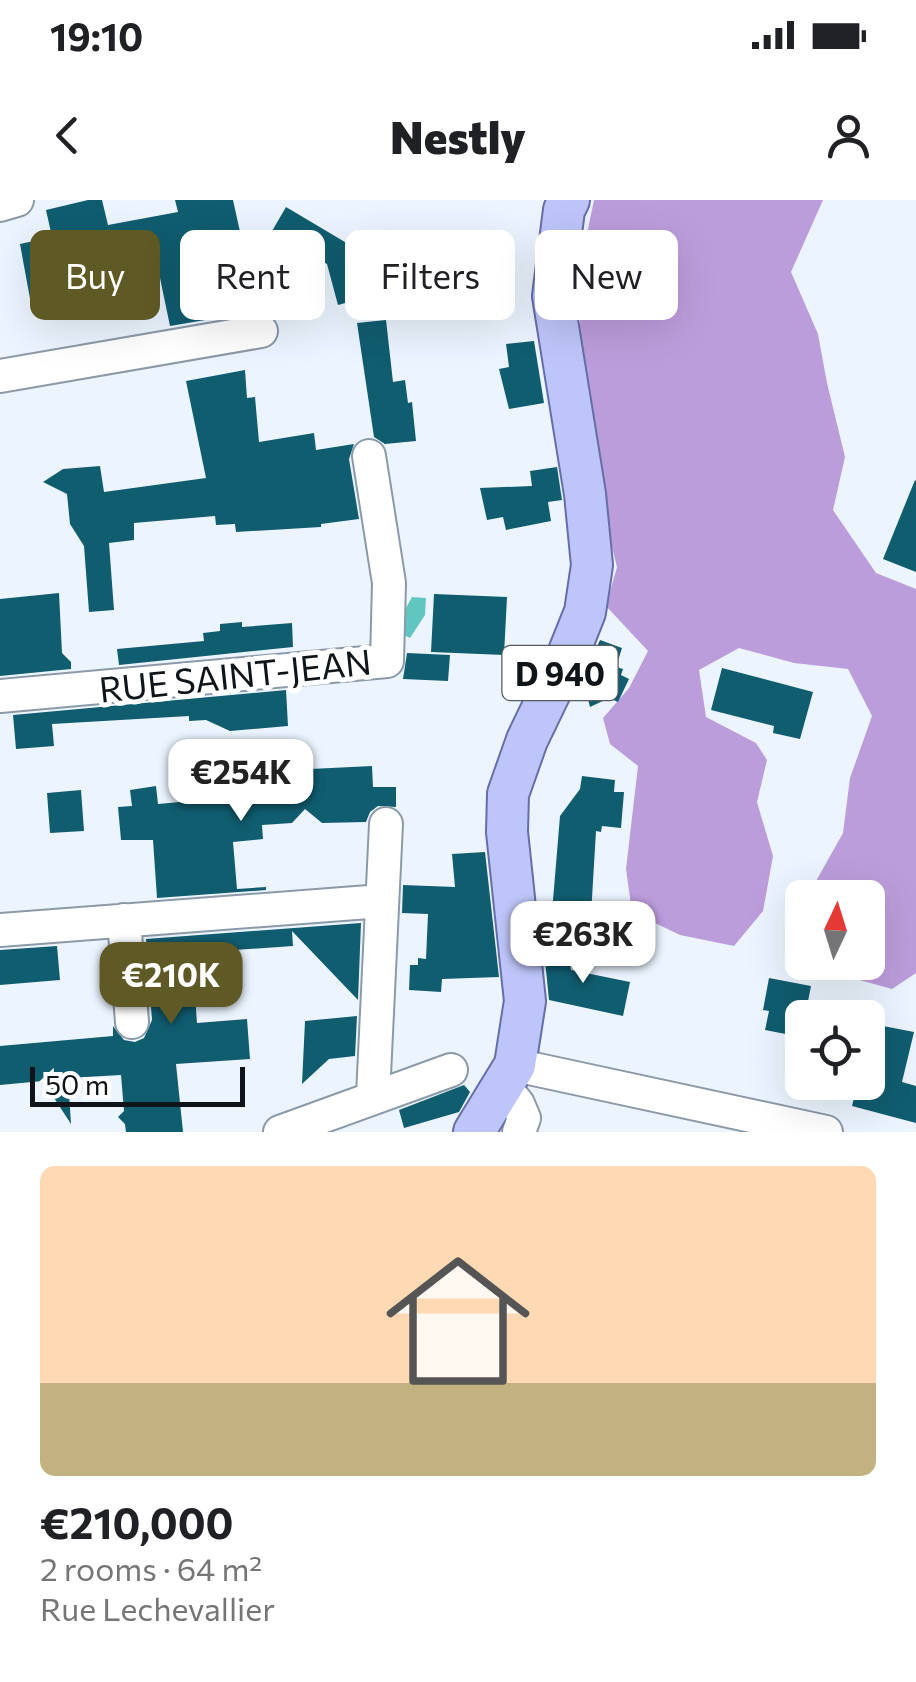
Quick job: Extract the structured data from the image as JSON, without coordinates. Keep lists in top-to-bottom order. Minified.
{"streets":{"main road":["D 940"],"street":["RUE SAINT-JEAN"]},"scale_bar":"50 m","north":"top","page":{"status":"19:10","header":"Nestly","chip":["Buy","Rent","Filters","New"],"price":["€254K","€263K","€210K"],"scale":"50 m","list":[{"name":"€210,000","note":"2 rooms · 64 m² · Rue Lechevallier"}]}}
